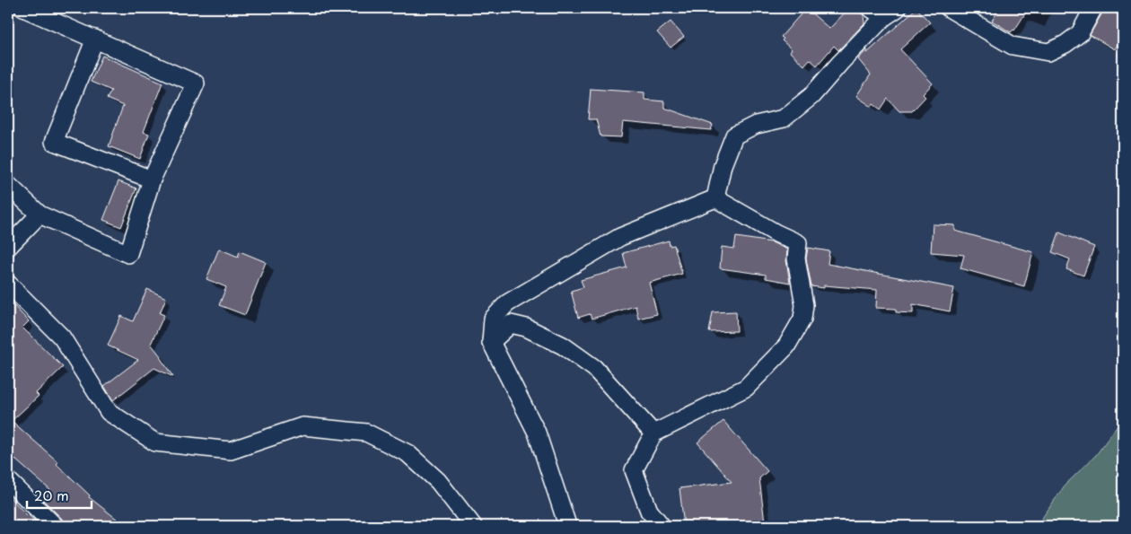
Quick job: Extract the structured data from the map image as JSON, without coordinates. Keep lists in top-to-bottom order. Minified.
{"scale_bar":"20 m"}
